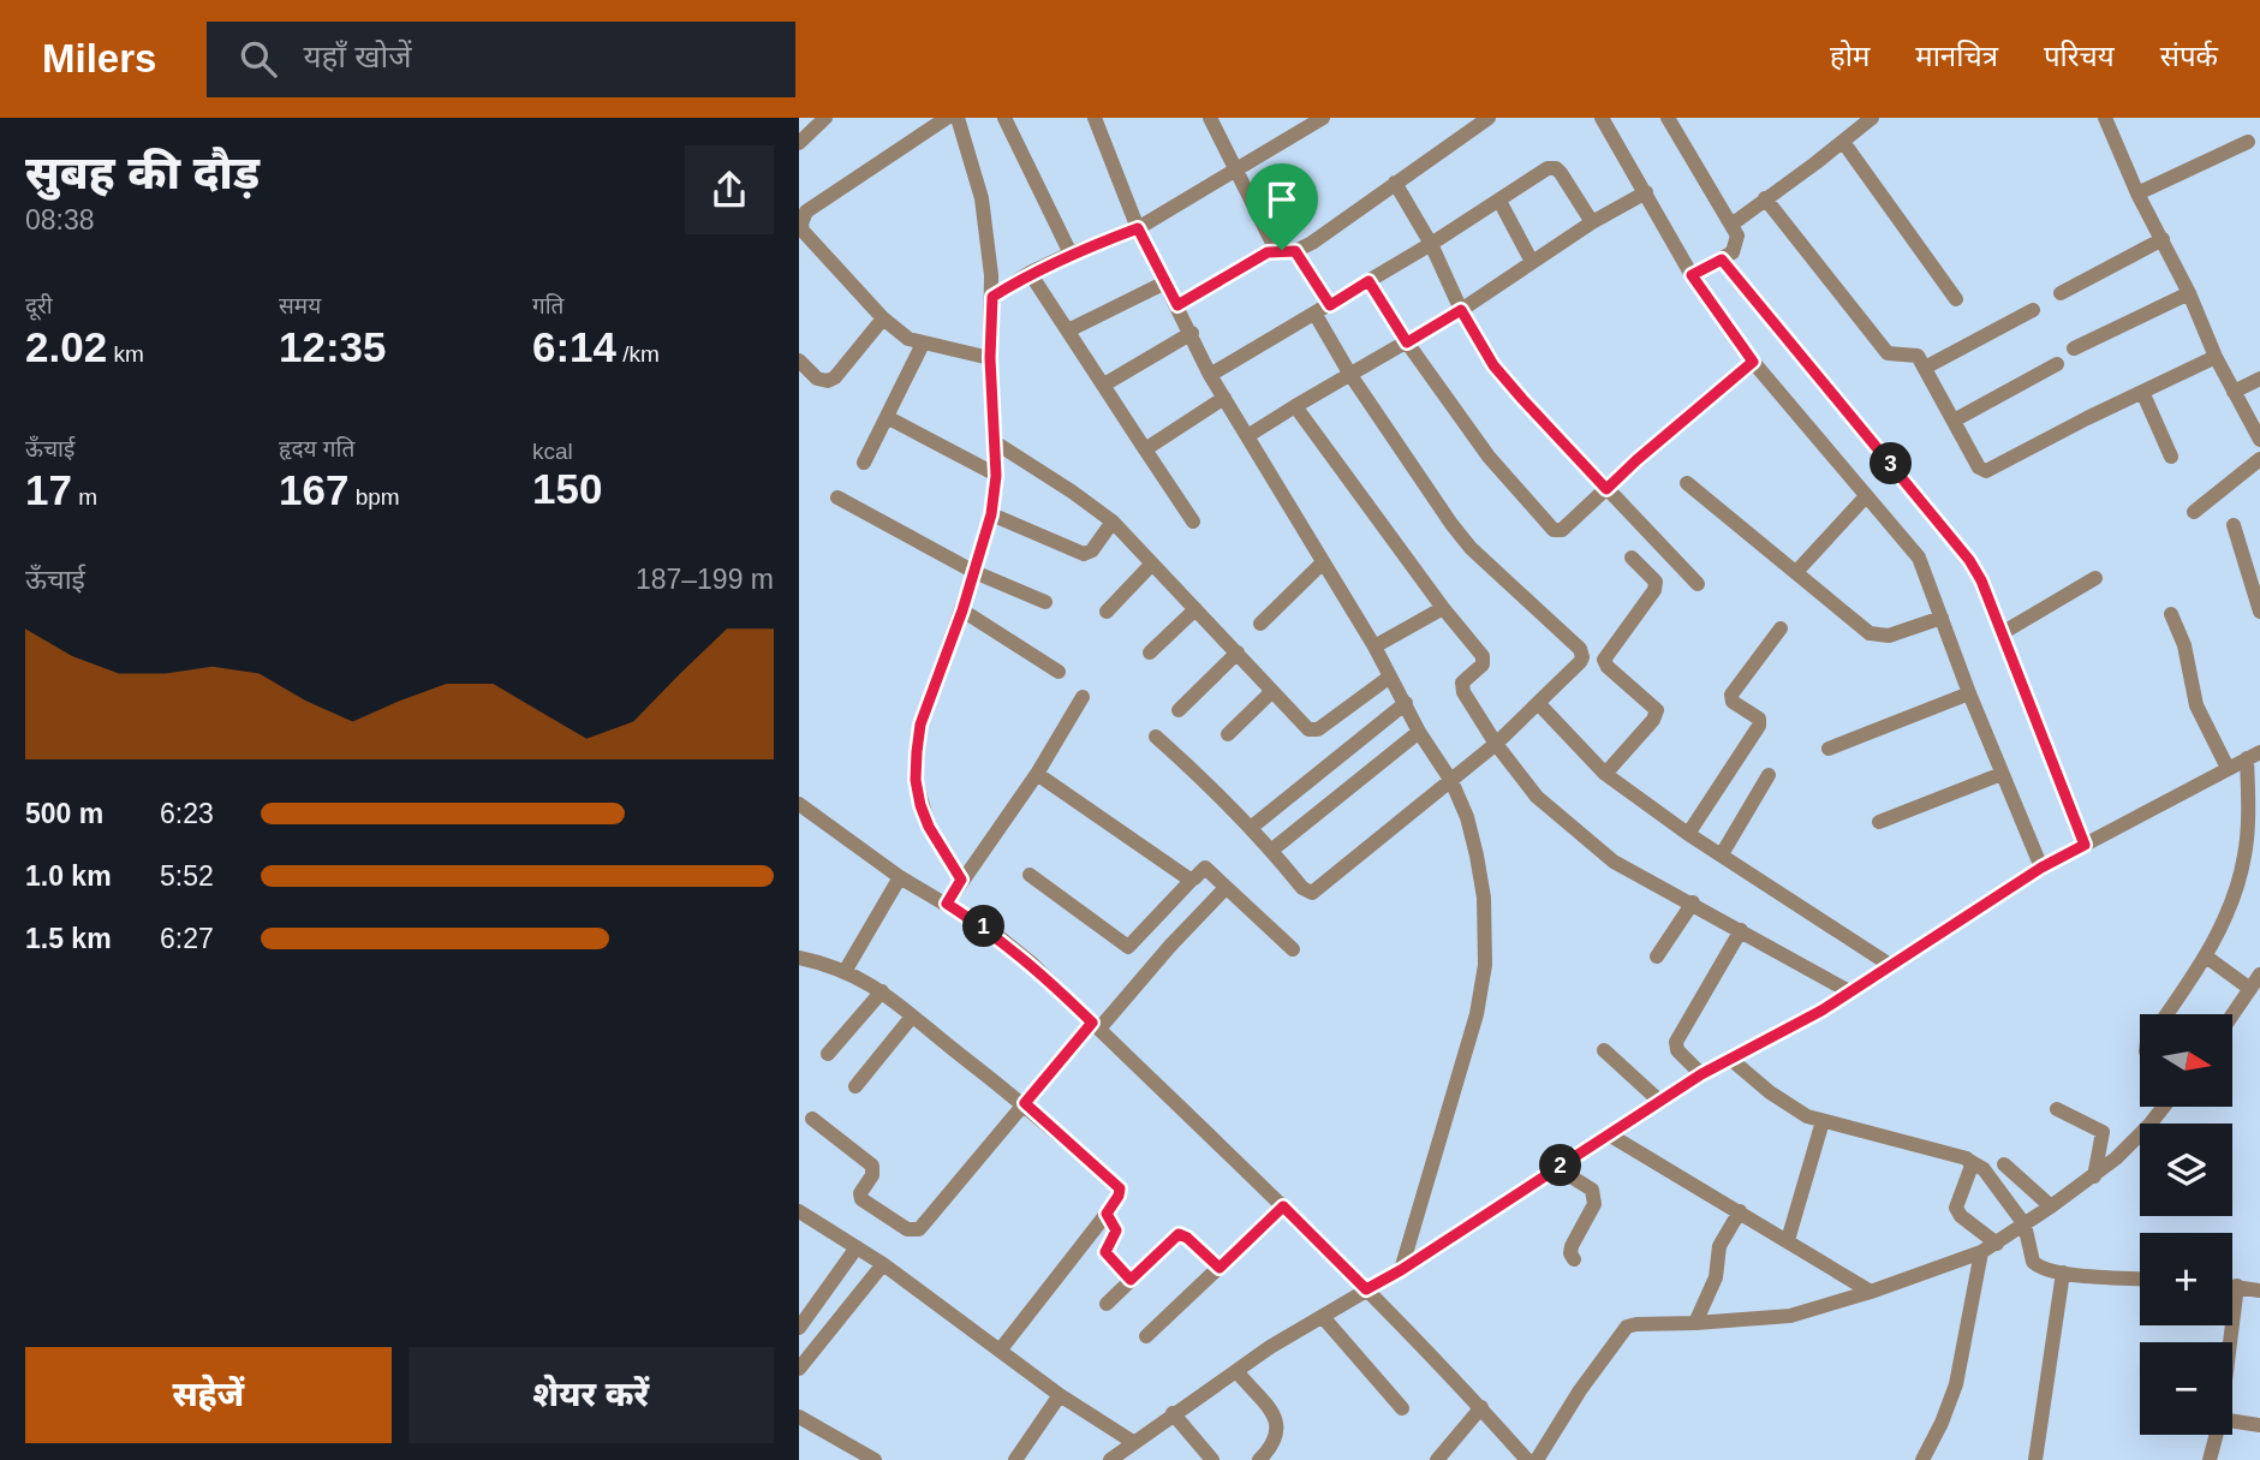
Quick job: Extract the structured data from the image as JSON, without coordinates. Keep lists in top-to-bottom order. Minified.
{"north":"right","page":{"header":"Milers","search":"यहाँ खोजें","nav":["होम","मानचित्र","परिचय","संपर्क"],"heading":["सुबह की दौड़","08:38"],"stats":[["दूरी","2.02 km"],["समय","12:35"],["गति","6:14 /km"],["ऊँचाई","17 m"],["हृदय गति","167 bpm"],["kcal","150"]],"pins":["3","1","2"],"chart":["ऊँचाई","187–199 m"],"list":[{"name":"500 m","note":"6:23"},{"name":"1.0 km","note":"5:52"},{"name":"1.5 km","note":"6:27"}],"map_buttons":["+","−"],"buttons":["सहेजें","शेयर करें"]}}
